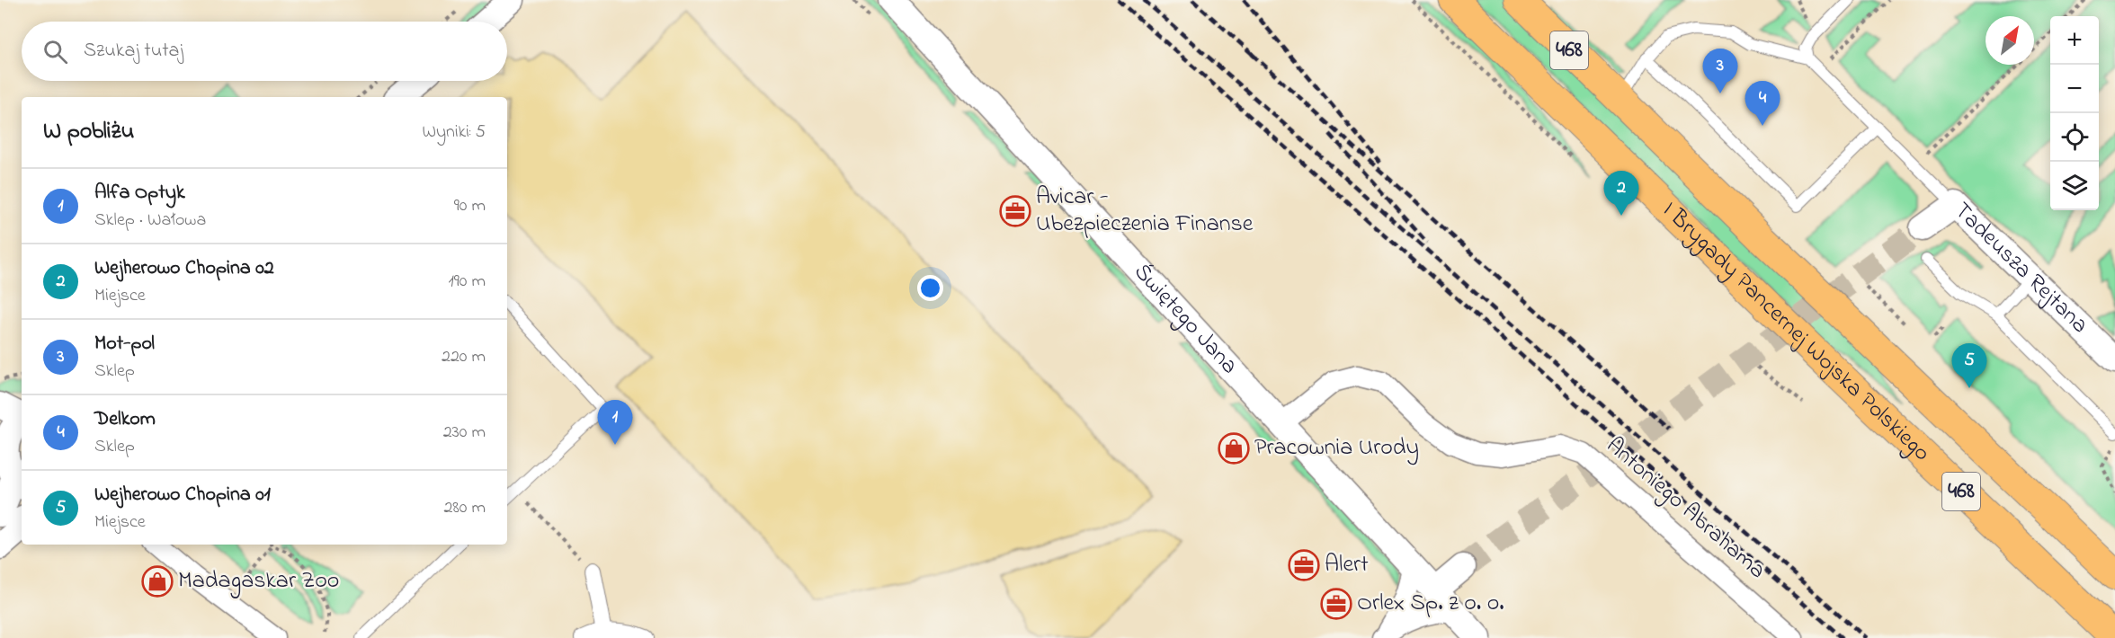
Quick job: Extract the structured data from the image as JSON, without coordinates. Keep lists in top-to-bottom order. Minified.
{"streets":{"main road":["468","I Brygady Pancernej Wojska Polskiego"],"street":["Tadeusza Rejtana","Świętego Jana","Antoniego Abrahama"]},"crossings":[["Świętego Jana","Antoniego Abrahama"]],"places":{"office":["Avicar - Ubezpieczenia Finanse","Alert","Orlex Sp. z o. o."],"shop":["Pracownia Urody","Madagaskar Zoo"]},"north":"top right","page":{"map_buttons":["+","−"],"search":"Szukaj tutaj","pins":["3","4","2","5","1"],"heading":["W pobliżu","Wyniki: 5"],"list":[{"mark":"1","name":"Alfa Optyk","note":"Sklep · Wałowa","value":"90 m"},{"mark":"2","name":"Wejherowo Chopina 02","note":"Miejsce","value":"190 m"},{"mark":"3","name":"Mot-pol","note":"Sklep","value":"220 m"},{"mark":"4","name":"Delkom","note":"Sklep","value":"230 m"},{"mark":"5","name":"Wejherowo Chopina 01","note":"Miejsce","value":"280 m"}]}}
